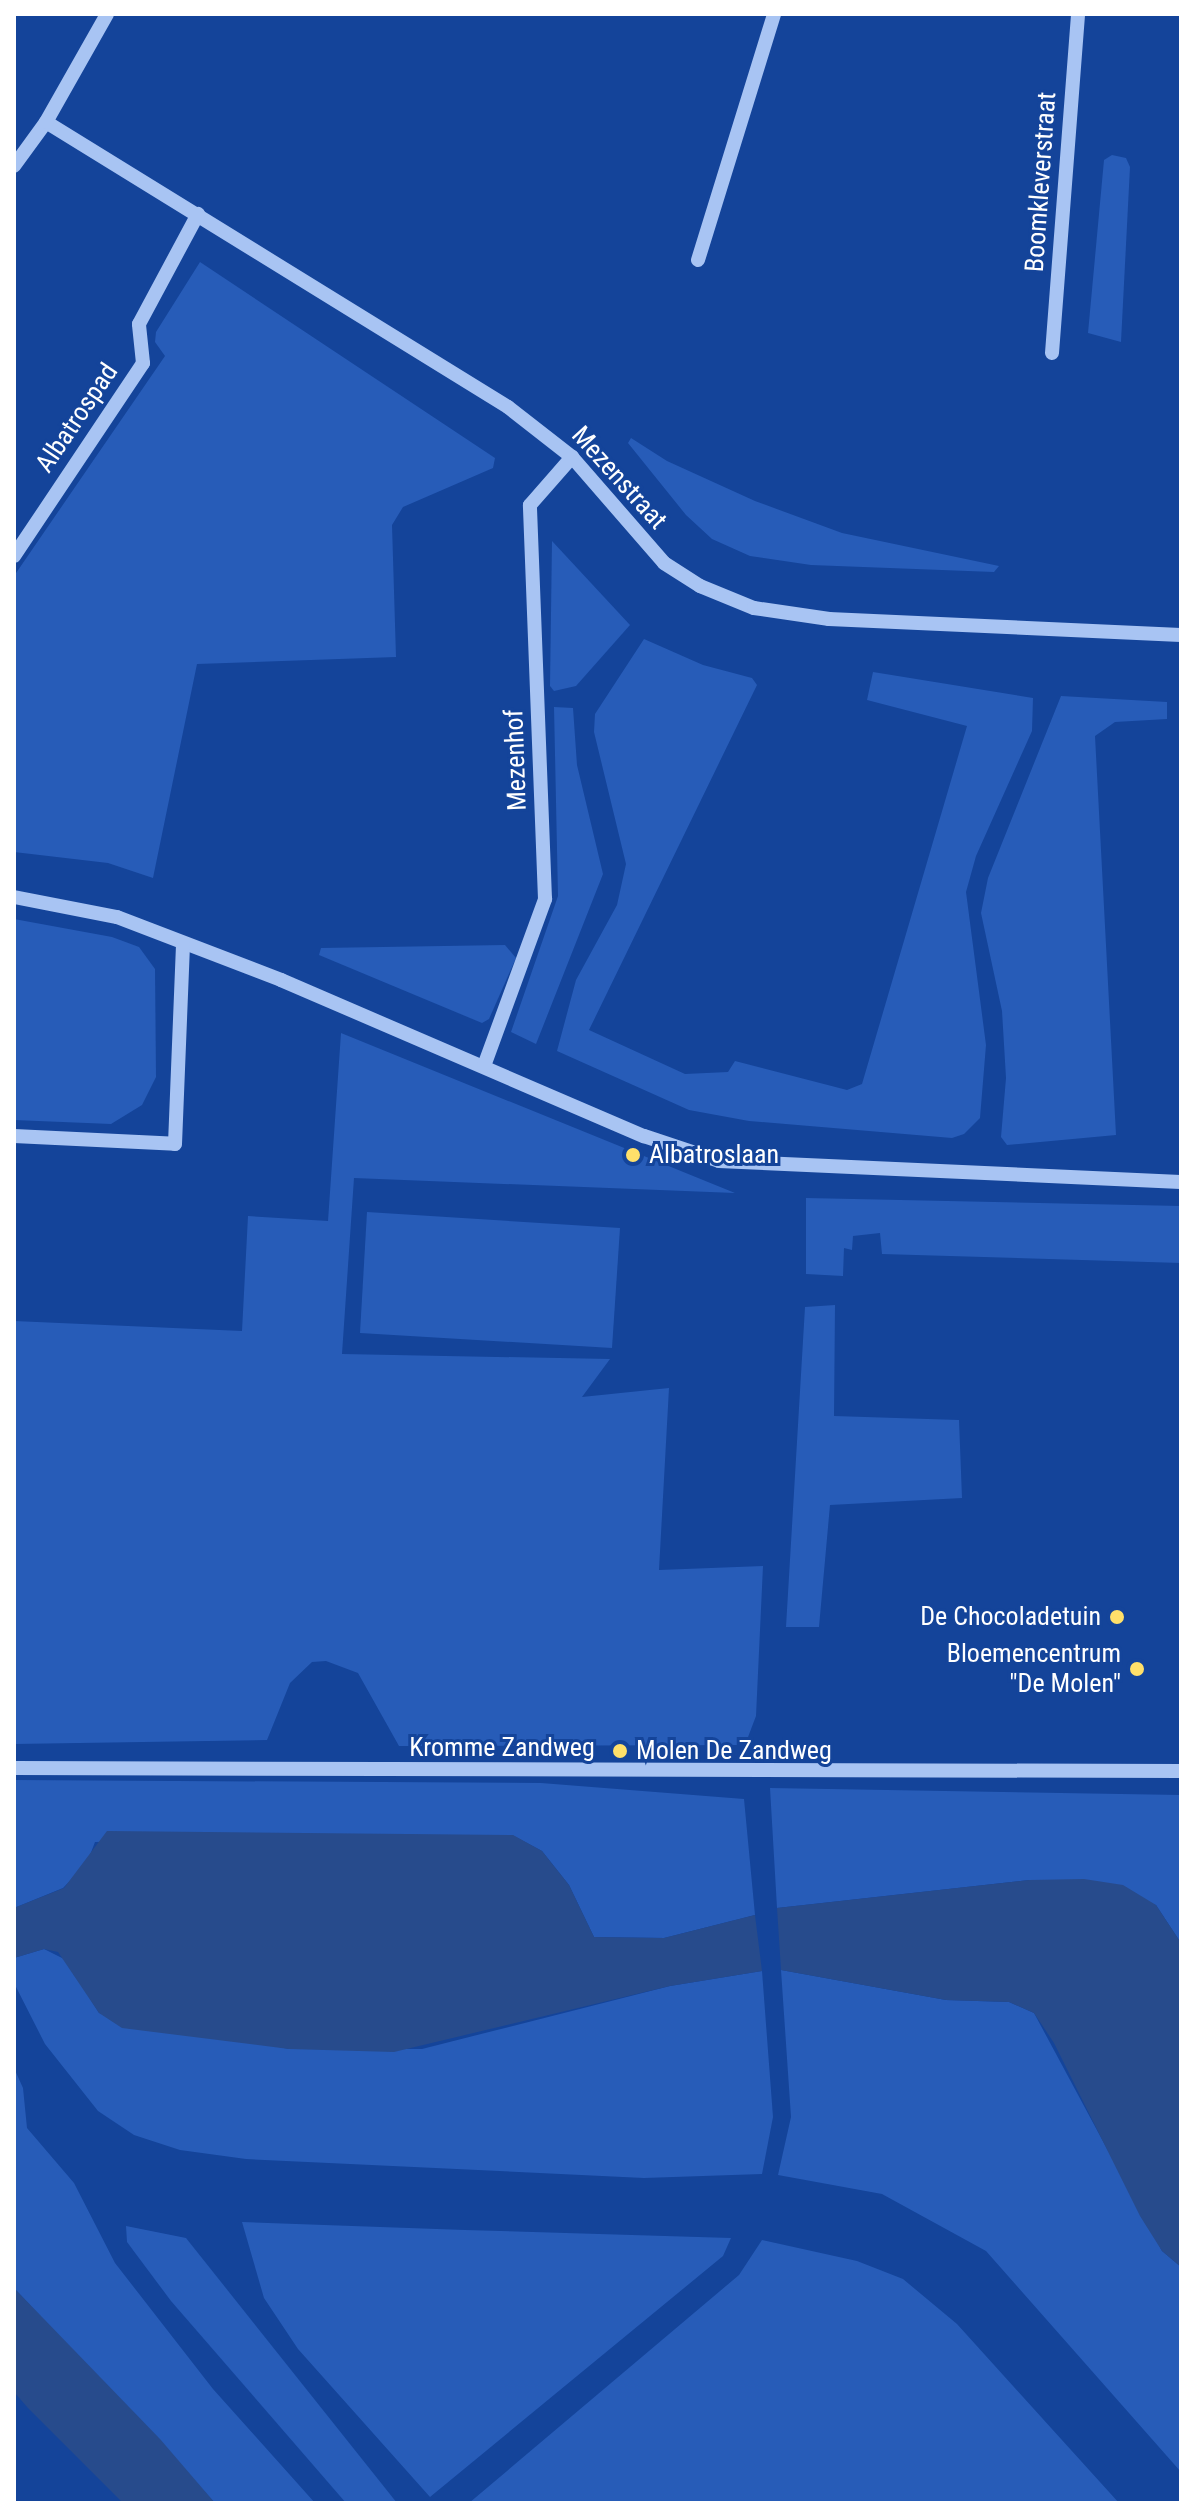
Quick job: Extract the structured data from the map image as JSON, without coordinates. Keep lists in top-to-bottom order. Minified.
{"streets":{"street":["Boomkleverstraat","Albatrospad","Mezenstraat","Mezenhof","Kromme Zandweg"]},"crossings":[["Albatrospad","Mezenstraat"],["Mezenstraat","Mezenhof"]],"places":["Albatroslaan","De Chocoladetuin","Bloemencentrum \"De Molen\"","Molen De Zandweg"]}
